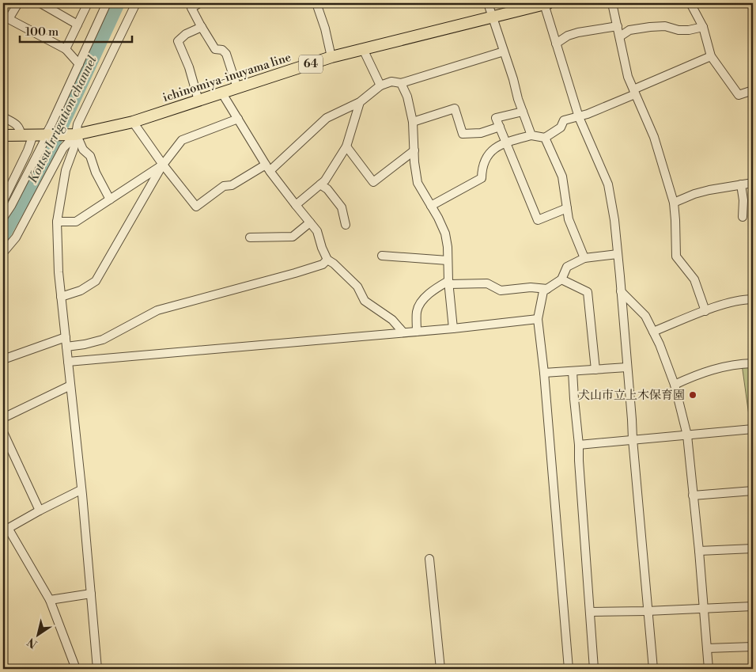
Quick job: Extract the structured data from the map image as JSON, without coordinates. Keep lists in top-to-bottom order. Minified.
{"streets":{"main road":["64","ichinomiya-inuyama line"]},"water":["Kottsu Irrigation channel"],"places":["犬山市立上木保育園"],"scale_bar":"100 m","north":"bottom left"}
